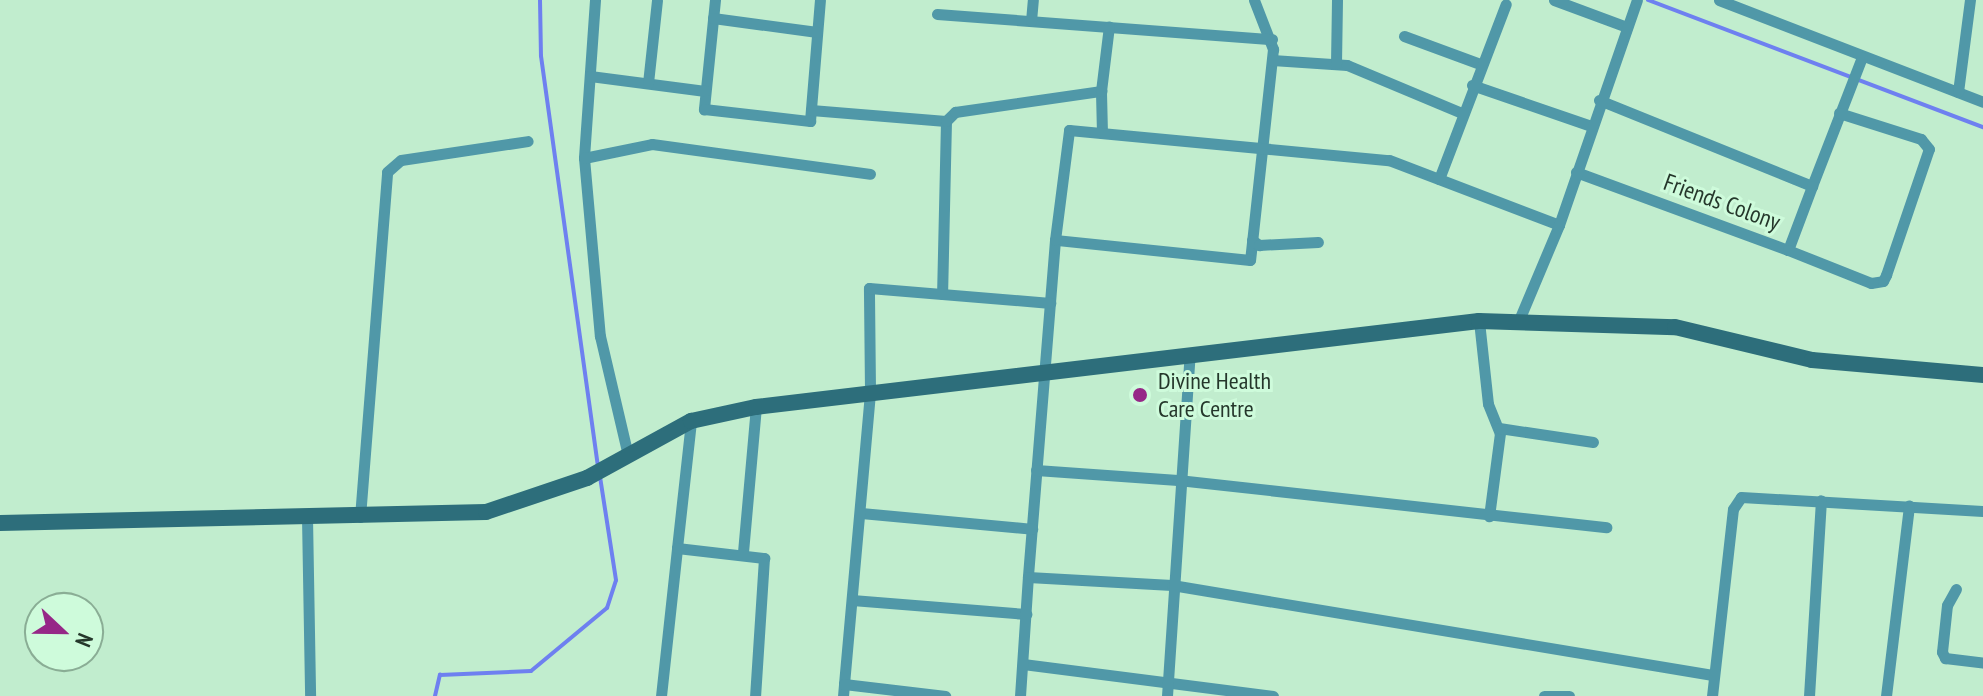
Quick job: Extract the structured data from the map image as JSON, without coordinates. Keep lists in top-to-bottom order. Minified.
{"streets":{"street":["Friends Colony"]},"places":["Divine Health Care Centre"],"north":"right"}
